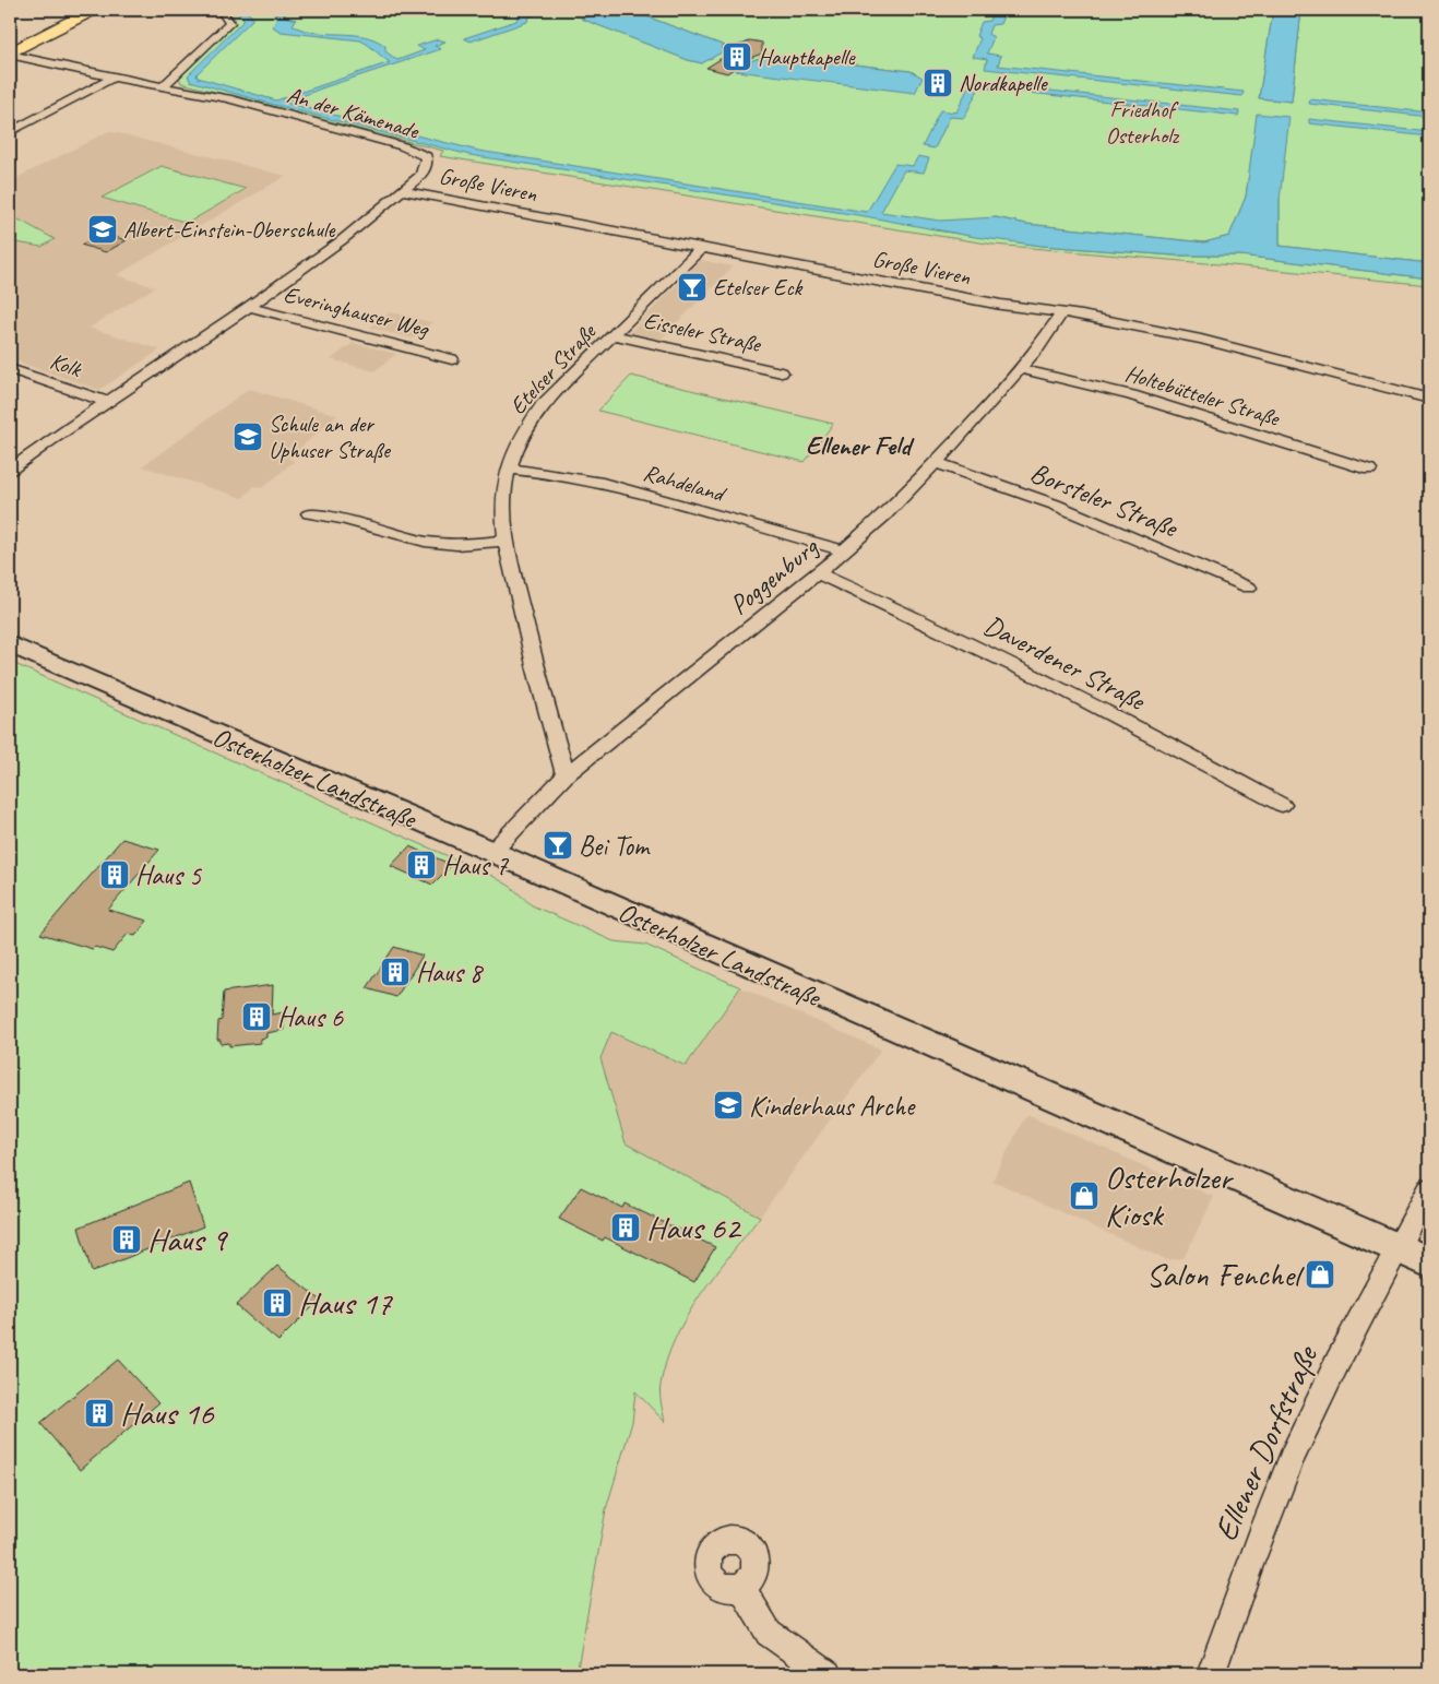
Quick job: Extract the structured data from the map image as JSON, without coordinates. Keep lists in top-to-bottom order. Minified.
{"streets":{"main road":["Osterholzer Landstraße"],"street":["An der Kämenade","Große Vieren","Everinghauser Weg","Eisseler Straße","Kolk","Etelser Straße","Holtebütteler Straße","Rahdeland","Borsteler Straße","Poggenburg","Daverdener Straße","Ellener Dorfstraße"]},"crossings":[["An der Kämenade","Große Vieren"],["An der Kämenade","Everinghauser Weg"],["An der Kämenade","Kolk"],["Große Vieren","Etelser Straße"],["Große Vieren","Poggenburg"],["Eisseler Straße","Etelser Straße"],["Etelser Straße","Rahdeland"],["Etelser Straße","Poggenburg"],["Holtebütteler Straße","Poggenburg"],["Rahdeland","Poggenburg"],["Borsteler Straße","Poggenburg"],["Poggenburg","Daverdener Straße"],["Poggenburg","Osterholzer Landstraße"],["Osterholzer Landstraße","Ellener Dorfstraße"]],"districts":["Ellener Feld"],"parks":["Friedhof Osterholz"],"places":{"building":["Hauptkapelle","Nordkapelle","Haus 7","Haus 5","Haus 8","Haus 6","Haus 62","Haus 9","Haus 17","Haus 16"],"school or university":["Albert-Einstein-Oberschule","Schule an der Uphuser Straße","Kinderhaus Arche"],"bar":["Etelser Eck","Bei Tom"],"shop":["Osterholzer Kiosk","Salon Fenchel"]}}
